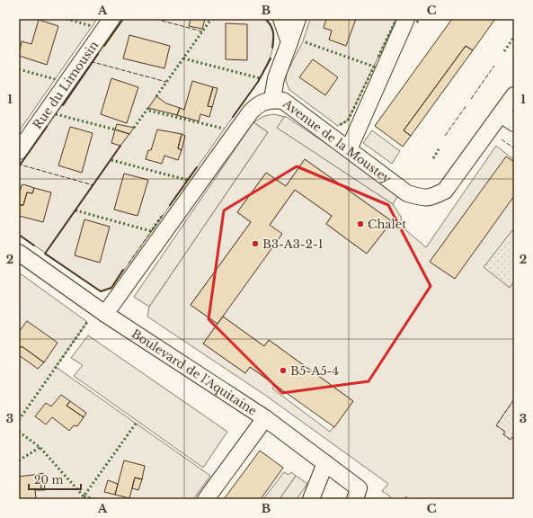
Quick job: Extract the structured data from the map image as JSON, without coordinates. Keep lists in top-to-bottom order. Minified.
{"streets":{"street":["Rue du Limousin","Avenue de la Moustey","Boulevard de l'Aquitaine"]},"crossings":[["Avenue de la Moustey","Boulevard de l'Aquitaine"]],"places":["Chalet","B3-A3-2-1","B5-A5-4"],"scale_bar":"20 m","grid":{"columns":["A","B","C"],"rows":["1","2","3"]}}
